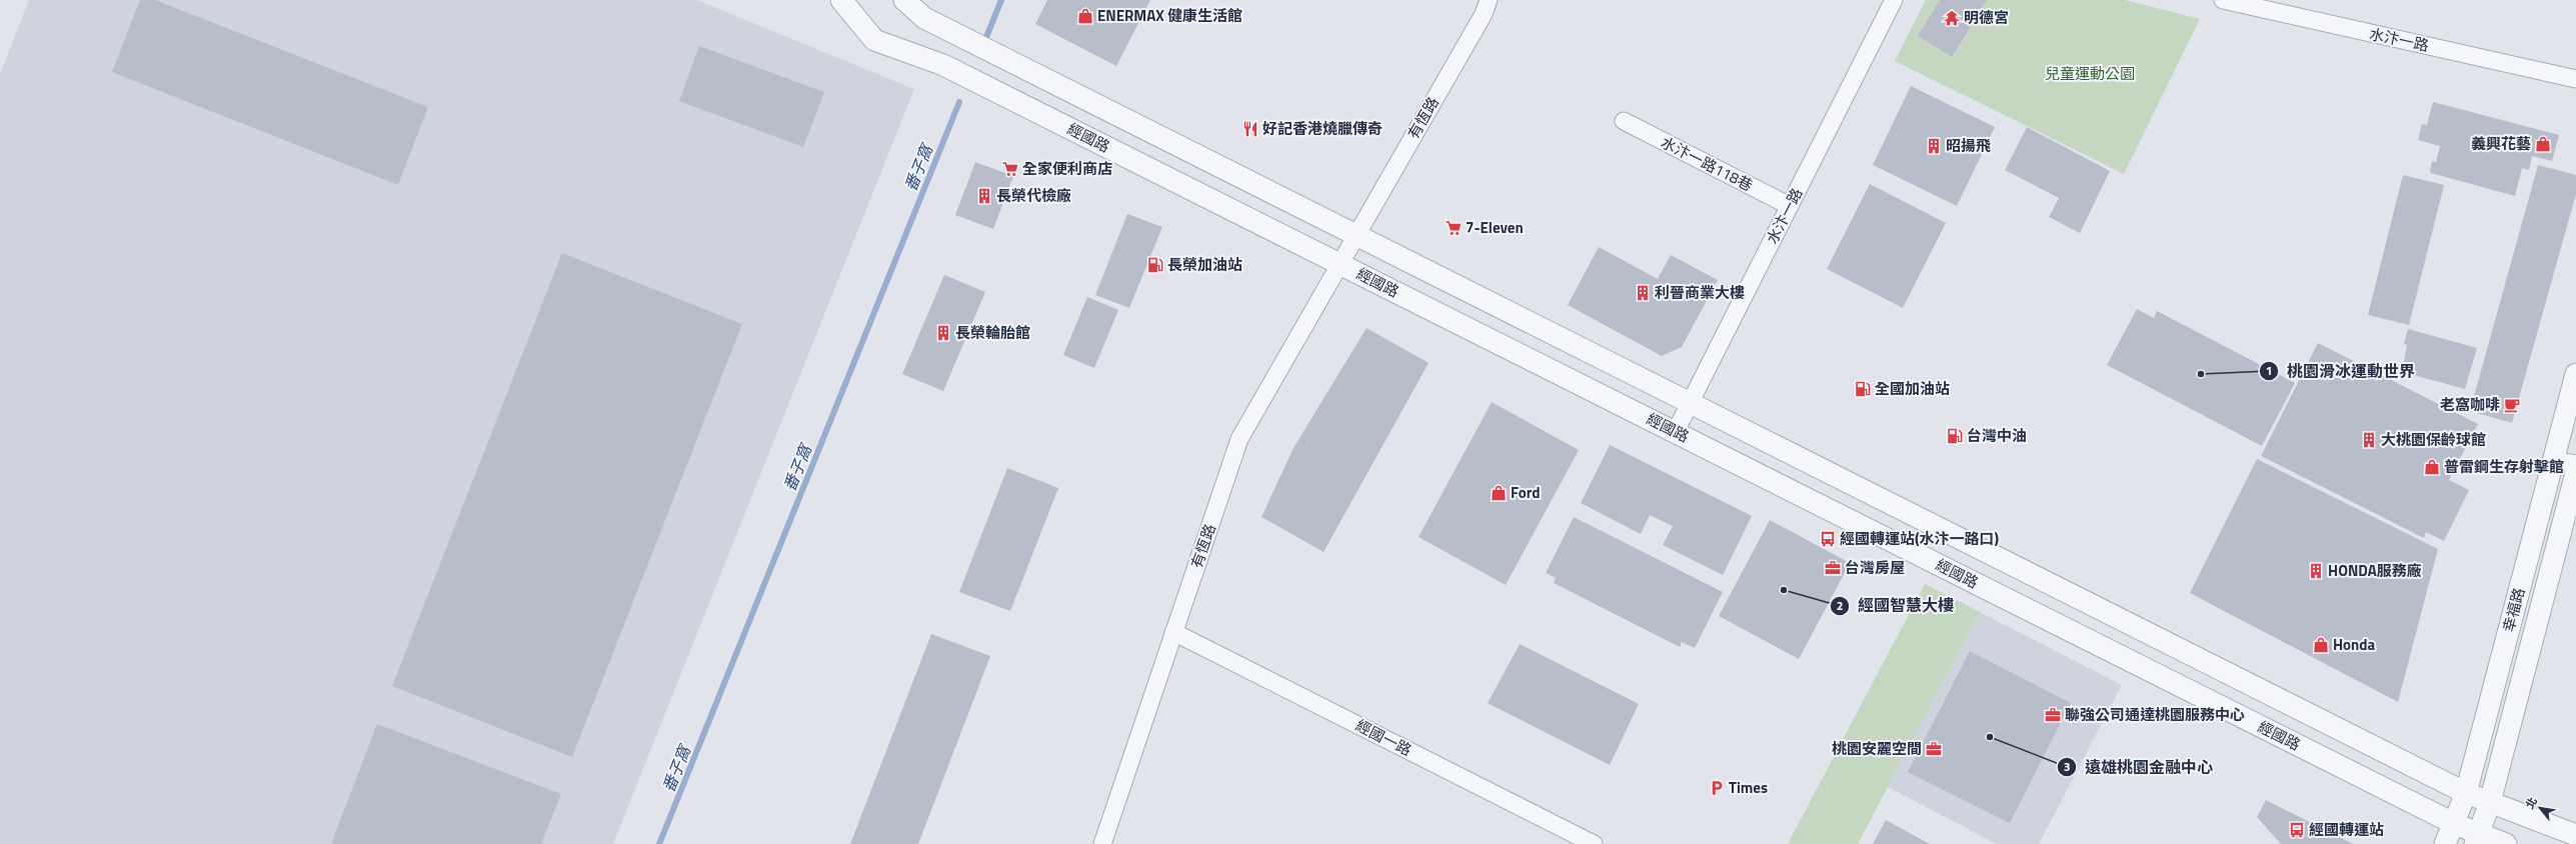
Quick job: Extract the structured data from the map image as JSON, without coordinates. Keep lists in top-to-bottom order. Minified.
{"streets":{"street":["水汴一路","有恆路","經國路","水汴一路118巷","幸福路","經國一路"]},"crossings":[["水汴一路","經國路"],["水汴一路","水汴一路118巷"],["有恆路","經國路"],["有恆路","經國一路"],["經國路","幸福路"]],"water":["番子窩"],"parks":["兒童運動公園"],"places":{"shop":["ENERMAX 健康生活館","義興花藝","普雷鋼生存射擊館","Ford","Honda"],"temple":["明德宮"],"restaurant":["好記香港燒臘傳奇"],"building":["昭揚飛","長榮代檢廠","利晉商業大樓","長榮輪胎館","大桃園保齡球館","HONDA服務廠"],"supermarket":["全家便利商店","7-Eleven"],"fuel station":["長榮加油站","全國加油站","台灣中油"],"other":["桃園滑冰運動世界","經國智慧大樓","遠雄桃園金融中心"],"cafe":["老窩咖啡"],"bus stop":["經國轉運站(水汴一路口)","經國轉運站"],"office":["台灣房屋","聯強公司通達桃園服務中心","桃園安麗空間"],"parking":["Times"]},"north":"top left"}
